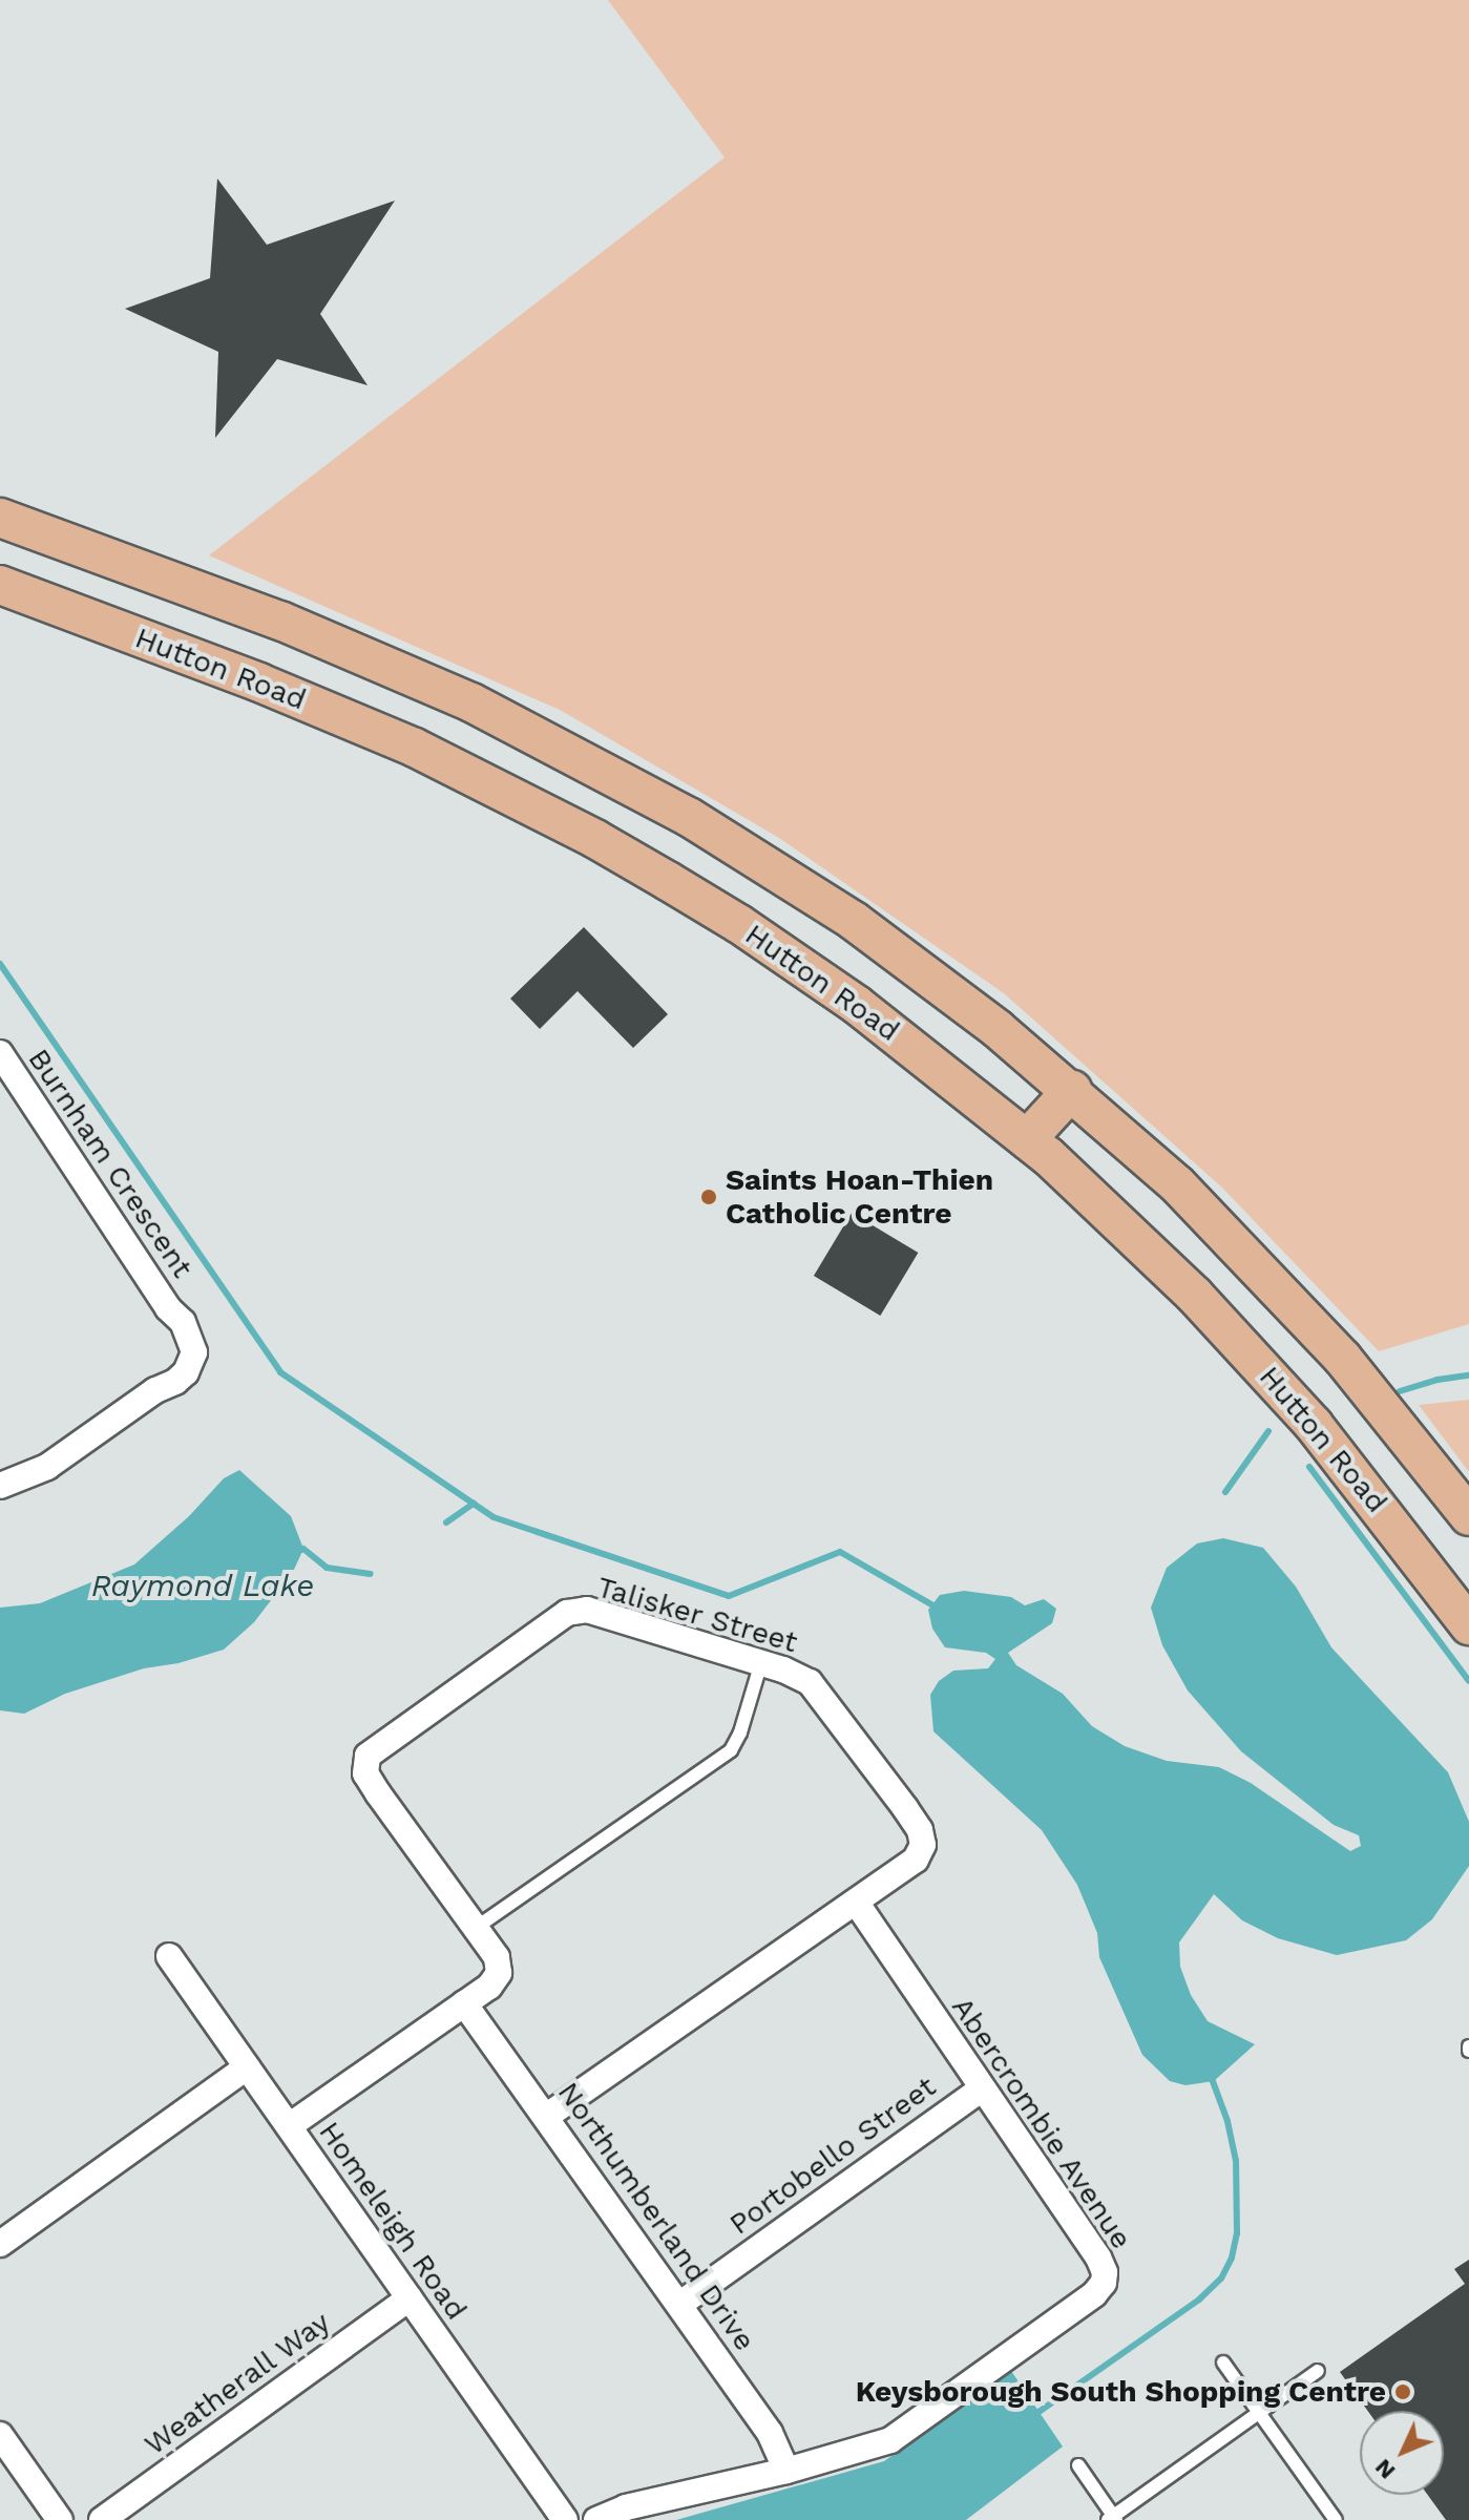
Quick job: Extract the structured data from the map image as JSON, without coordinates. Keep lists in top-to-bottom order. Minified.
{"streets":{"main road":["Hutton Road"],"street":["Burnham Crescent","Talisker Street","Abercrombie Avenue","Portobello Street","Northumberland Drive","Homeleigh Road","Weatherall Way"]},"crossings":[["Talisker Street","Abercrombie Avenue"],["Talisker Street","Northumberland Drive"],["Talisker Street","Homeleigh Road"],["Abercrombie Avenue","Portobello Street"],["Abercrombie Avenue","Northumberland Drive"],["Portobello Street","Northumberland Drive"],["Homeleigh Road","Weatherall Way"]],"water":["Raymond Lake"],"places":["Saints Hoan-Thien Catholic Centre","Keysborough South Shopping Centre"],"north":"bottom left"}
